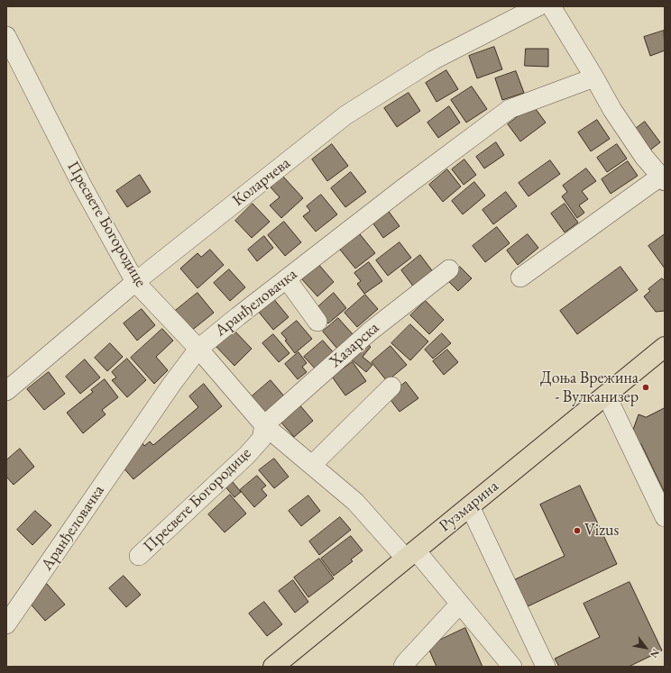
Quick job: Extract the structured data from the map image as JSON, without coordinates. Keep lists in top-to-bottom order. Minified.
{"streets":{"main road":["Рузмарина"],"street":["Коларчева","Пресвете Богородице","Аранђеловачка","Хазарска"]},"crossings":[["Коларчева","Пресвете Богородице"],["Пресвете Богородице","Аранђеловачка"],["Пресвете Богородице","Хазарска"],["Пресвете Богородице","Рузмарина"]],"places":["Доња Врежина - Вулканизер","Vizus"],"north":"bottom right"}
